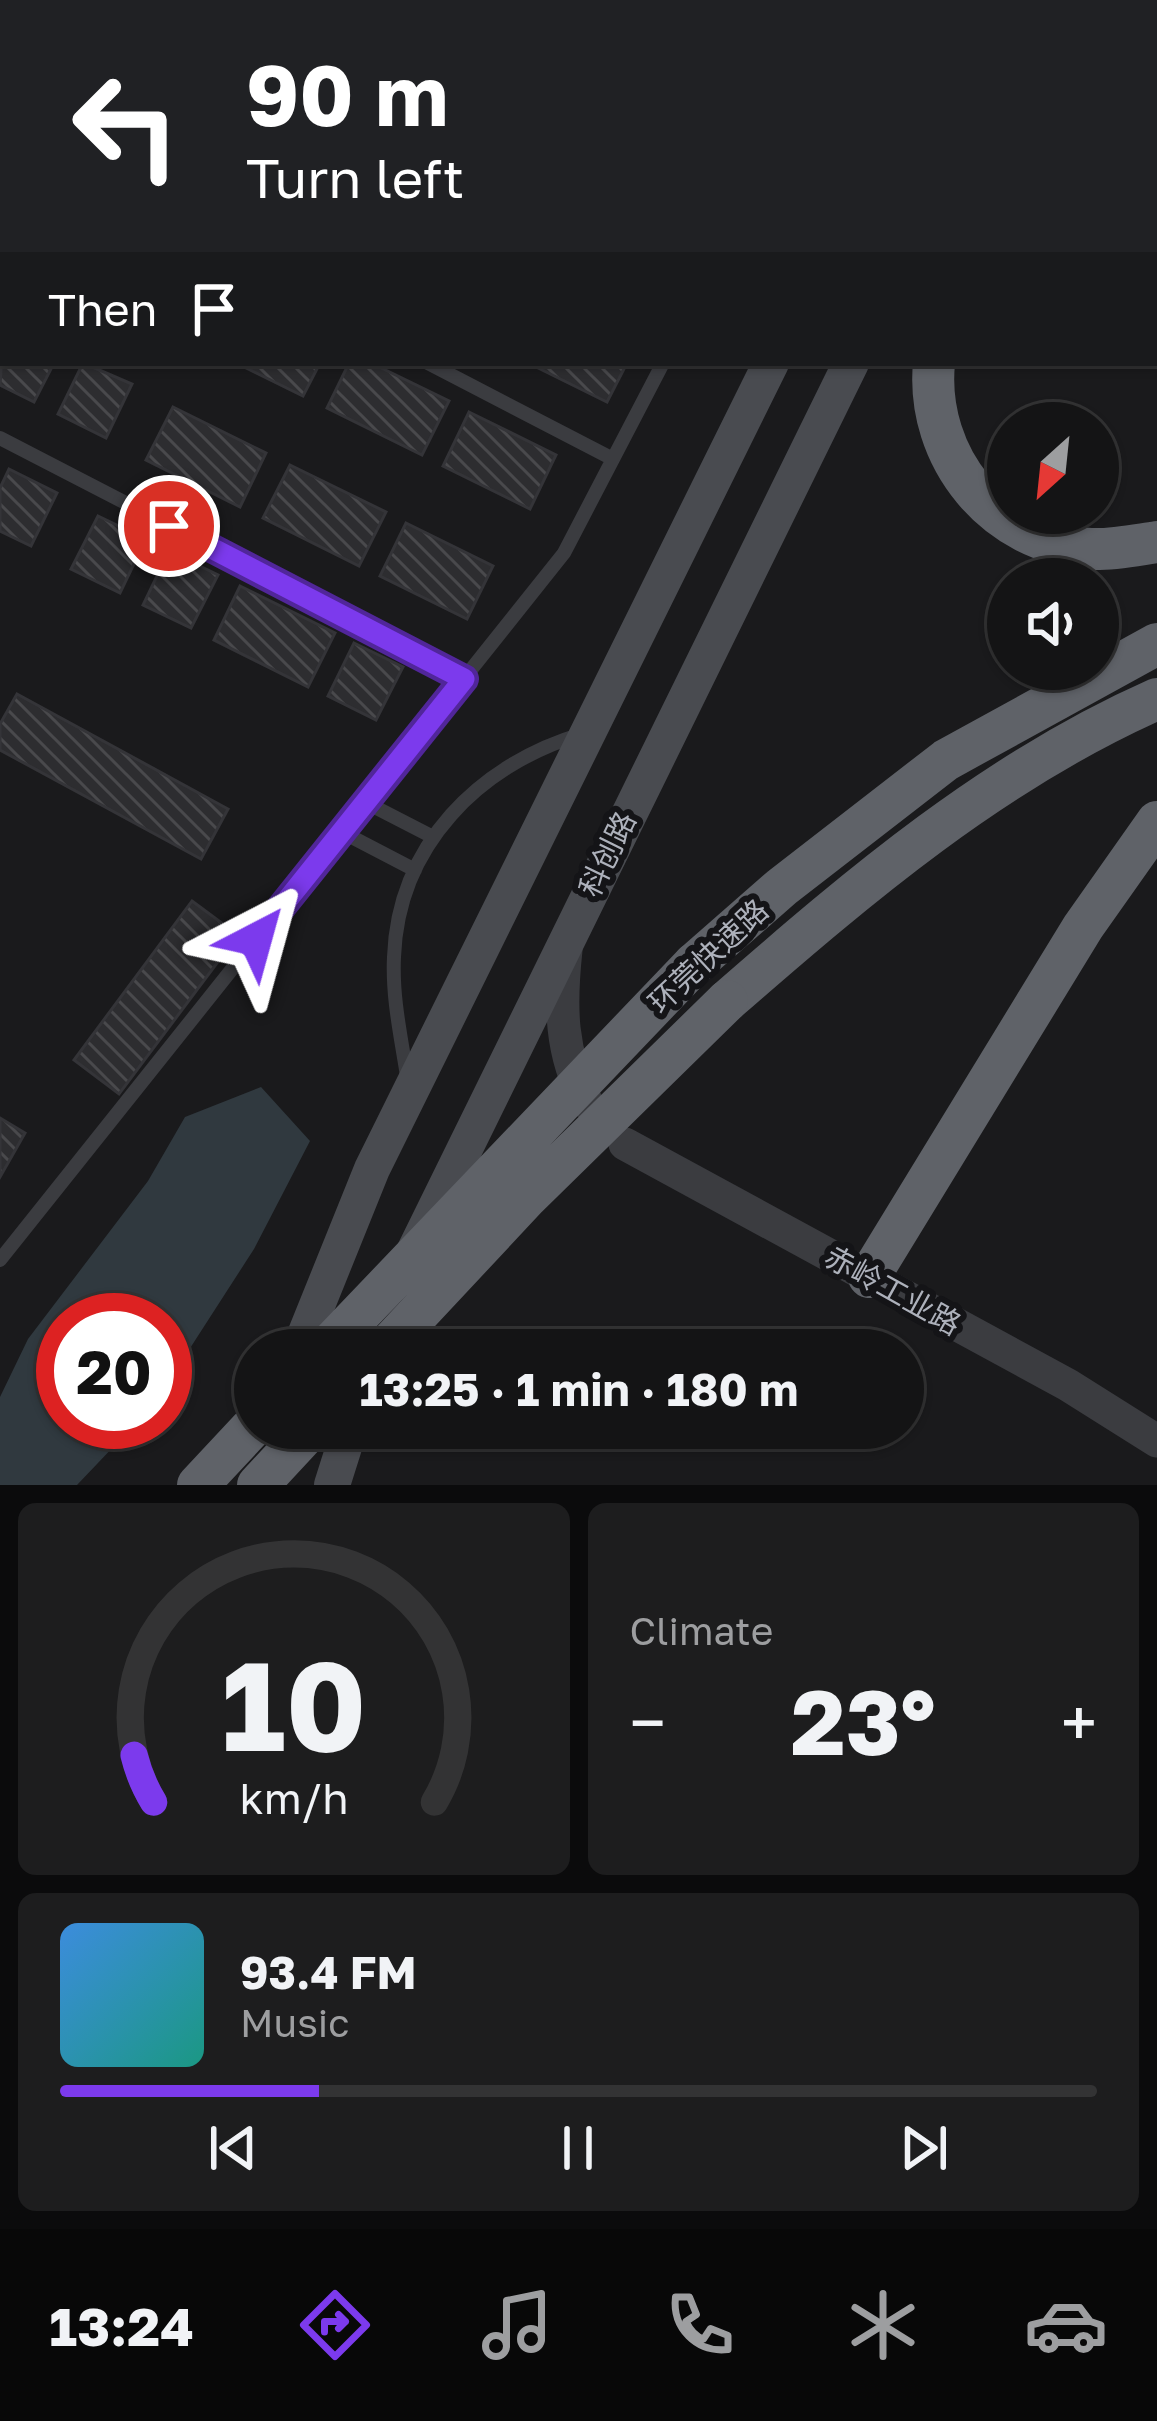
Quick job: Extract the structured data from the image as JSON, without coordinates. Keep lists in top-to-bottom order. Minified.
{"streets":{"highway":["环莞快速路"],"main road":["科创路"],"street":["赤岭工业路"]},"north":"bottom left","page":{"turn":["90 m","Turn left"],"then":"Then","limit":"20","trip":"13:25 · 1 min · 180 m","tile":"Climate","heat":["−","23°","+"],"song":["93.4 FM","Music"],"tabs":"13:24","gauge":["10","km/h"]}}
